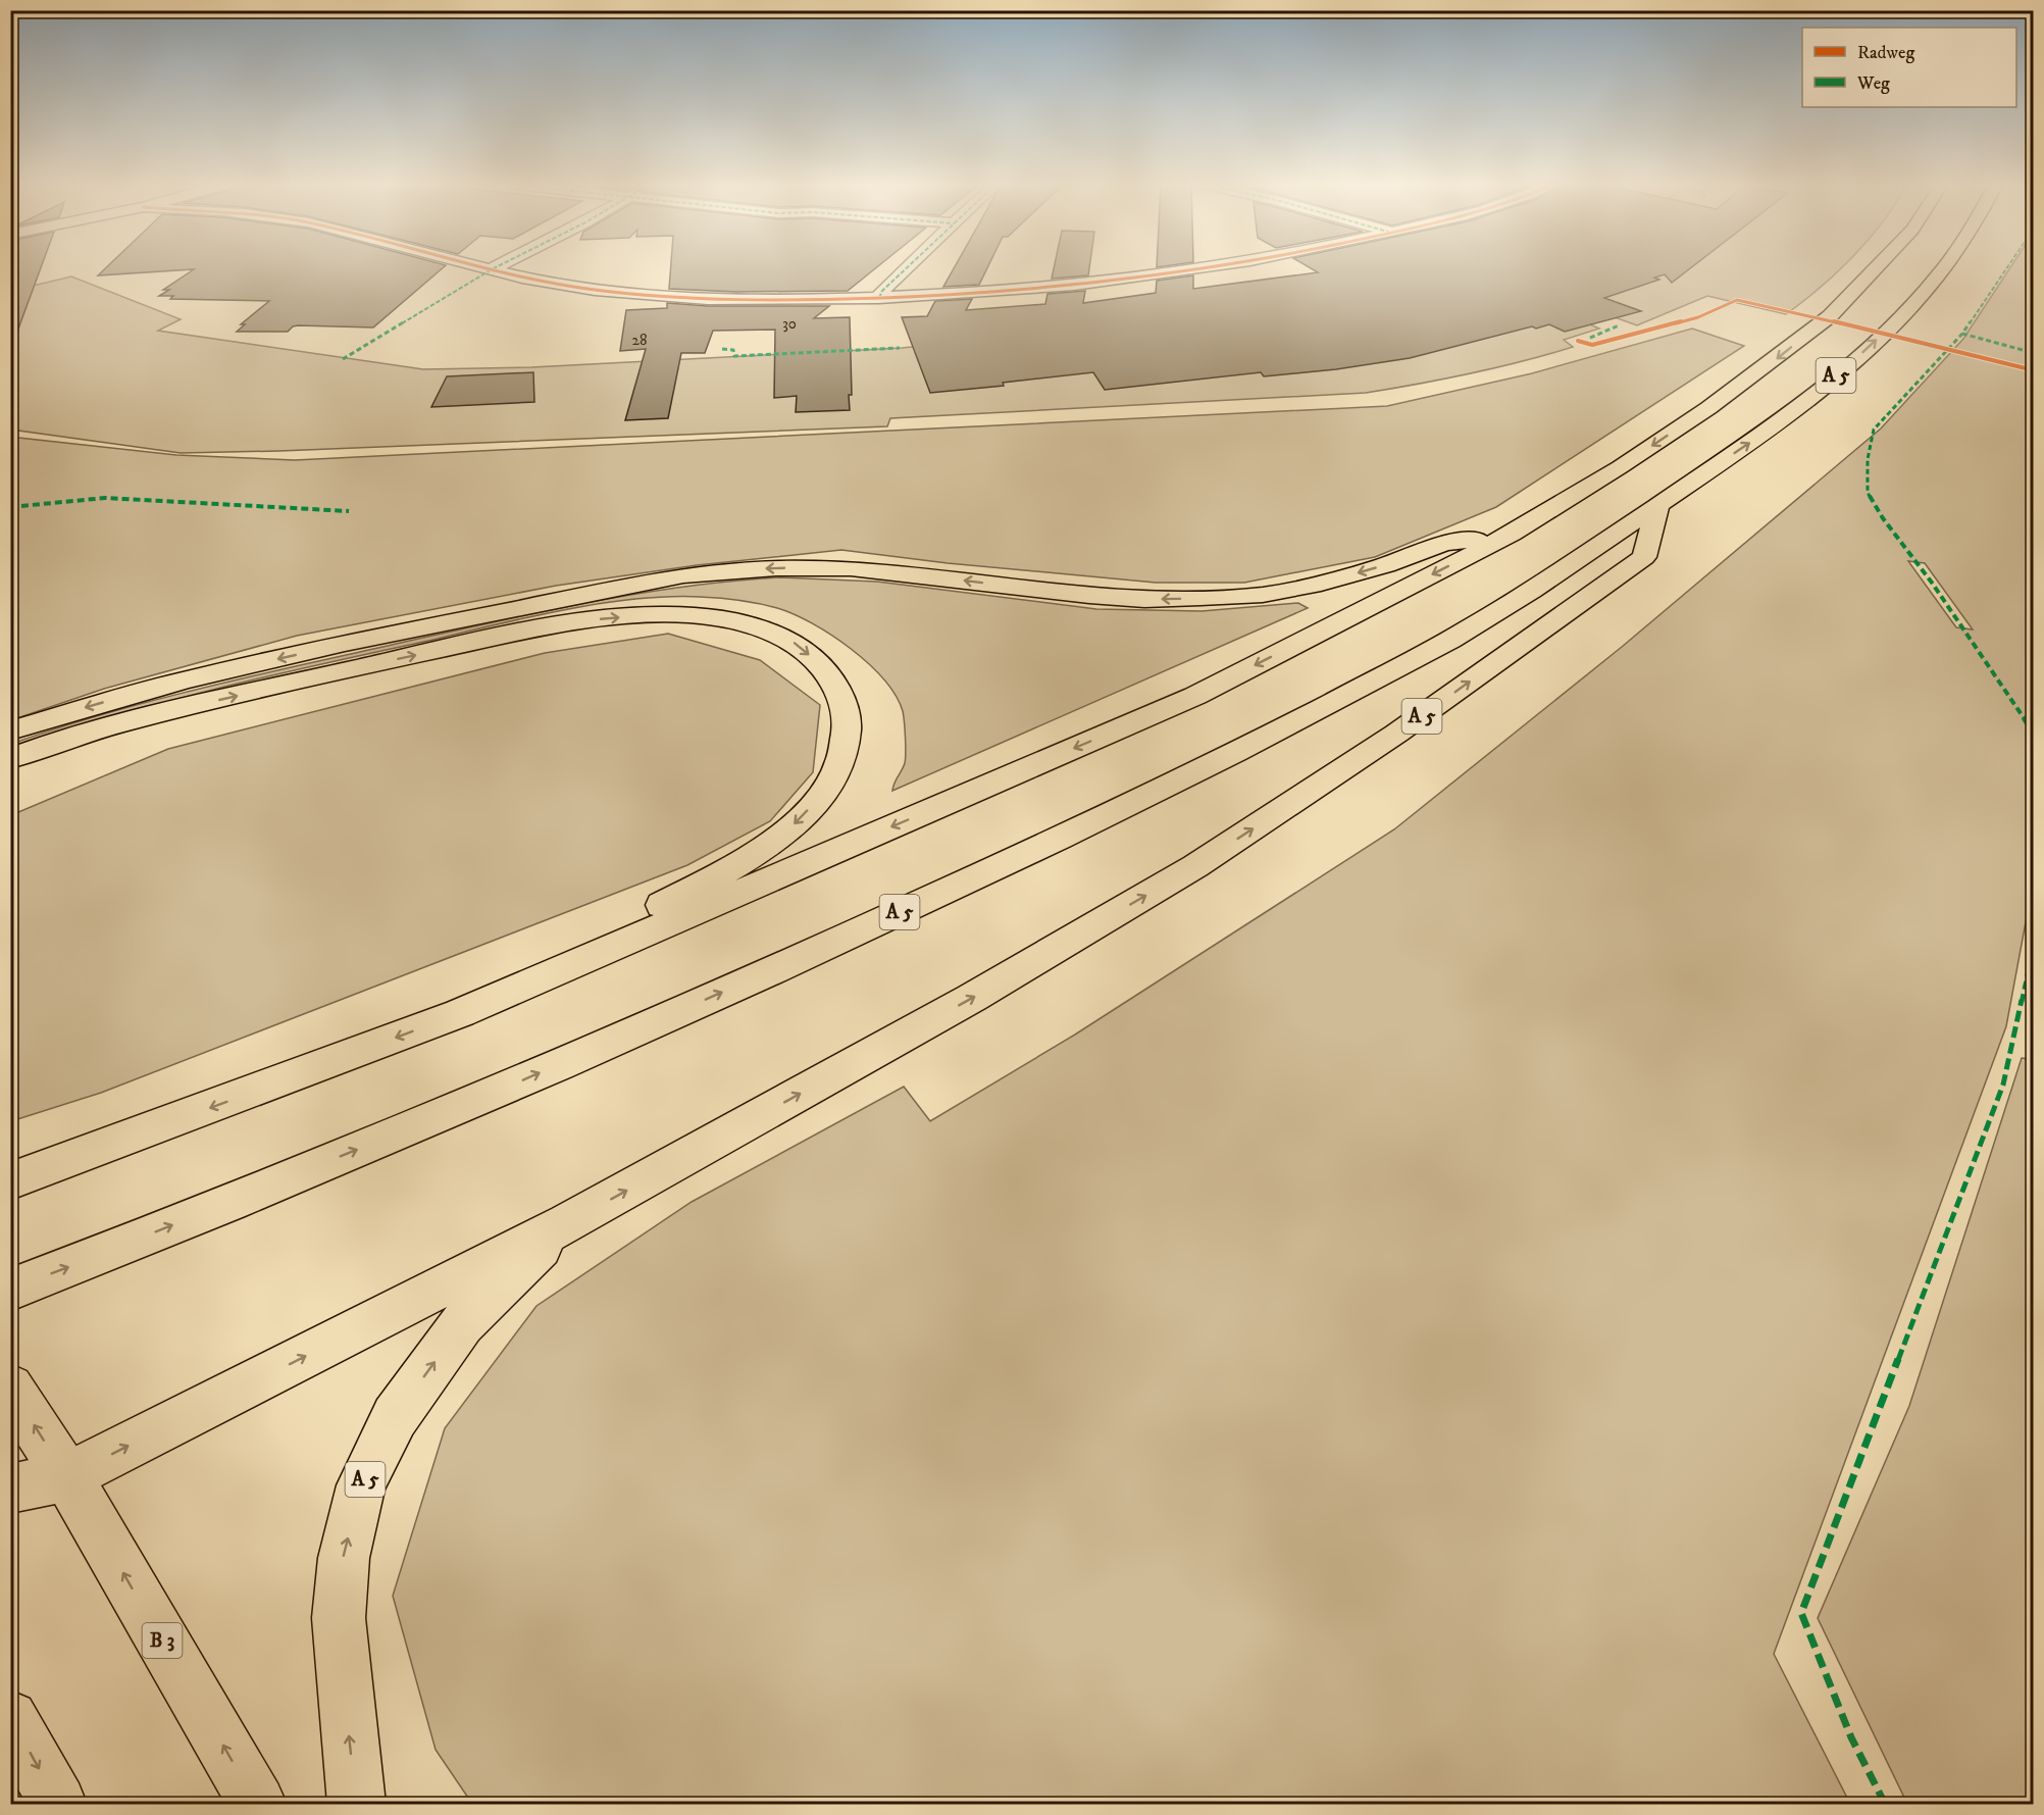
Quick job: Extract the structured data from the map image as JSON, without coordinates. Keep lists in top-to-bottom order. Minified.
{"streets":{"main road":["A 5","B 3"]},"crossings":[["A 5","B 3"]],"house_numbers":["30","28"],"legend":["Radweg","Weg"]}
